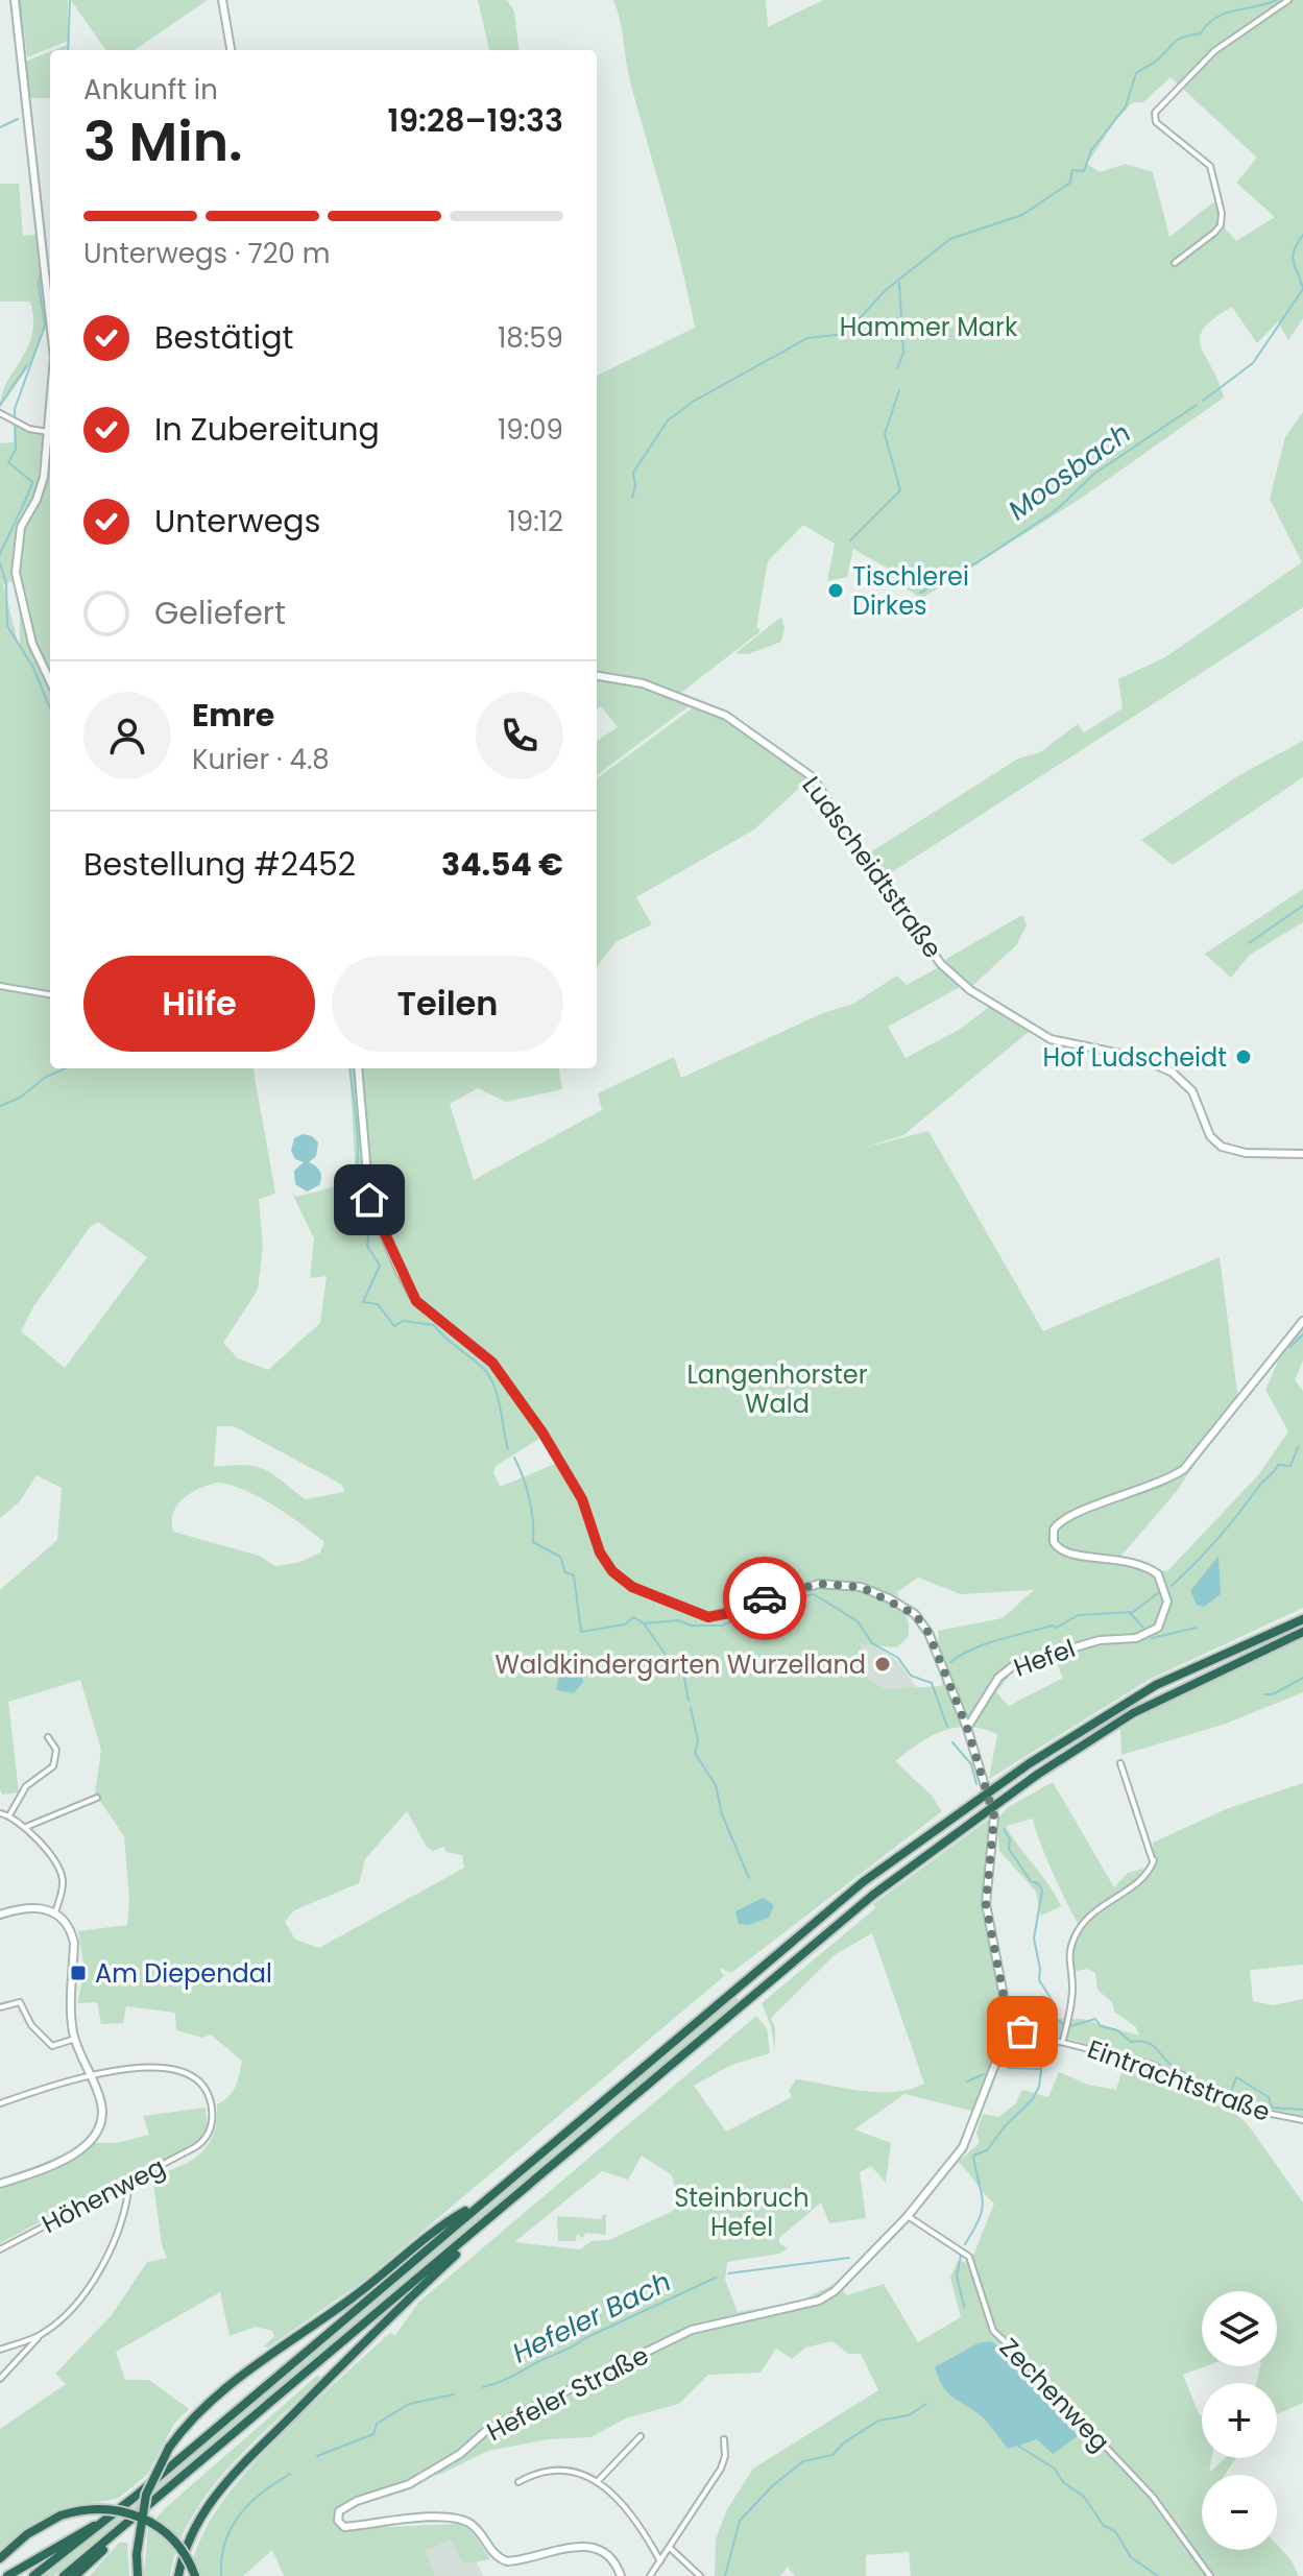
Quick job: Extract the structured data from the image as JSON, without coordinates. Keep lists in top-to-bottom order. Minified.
{"streets":{"main road":["Ludscheidtstraße","Hefel","Hefeler Straße"],"street":["Eintrachtstraße","Höhenweg","Zechenweg"]},"crossings":[["Hefeler Straße","Zechenweg"]],"water":["Moosbach","Hefeler Bach"],"parks":["Hammer Mark","Langenhorster Wald","Steinbruch Hefel"],"places":{"other":["Tischlerei Dirkes","Hof Ludscheidt","Waldkindergarten Wurzelland"],"transit":["Am Diependal"]},"page":{"heading":["3 Min.","Ankunft in","19:28–19:33"],"panel":["Emre","Kurier · 4.8","Bestellung #2452","34.54 €"],"bar":"Unterwegs · 720 m","list":[["Bestätigt","18:59"],["In Zubereitung","19:09"],["Unterwegs","19:12"],"Geliefert"],"buttons":["Hilfe","Teilen"],"map_buttons":["+","−"]}}
